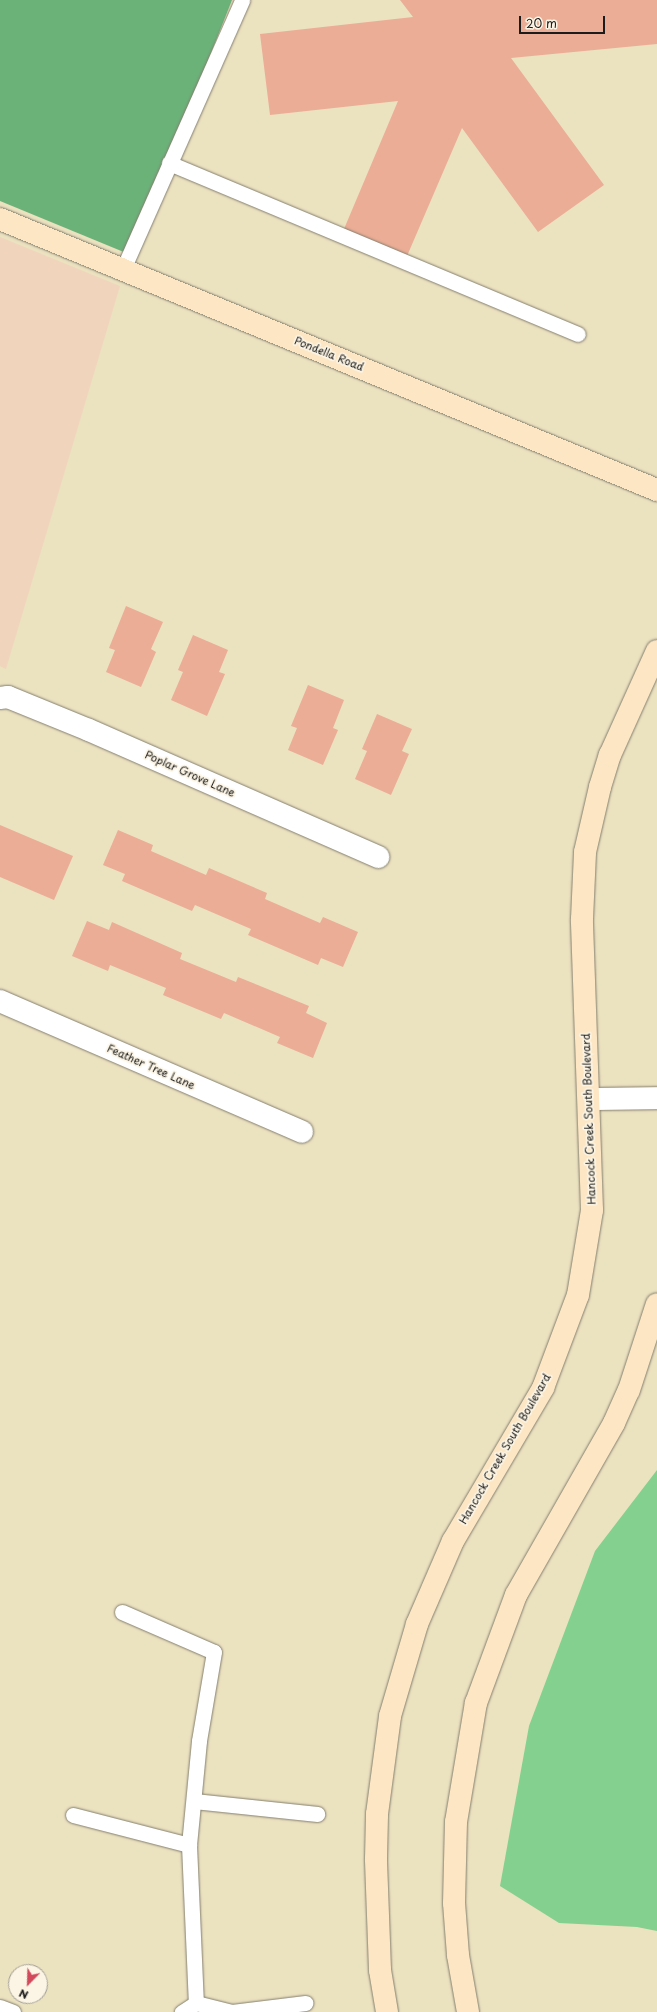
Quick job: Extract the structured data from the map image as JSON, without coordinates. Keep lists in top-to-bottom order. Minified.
{"streets":{"street":["Pondella Road","Poplar Grove Lane","Feather Tree Lane","Hancock Creek South Boulevard"]},"scale_bar":"20 m","north":"bottom left"}
